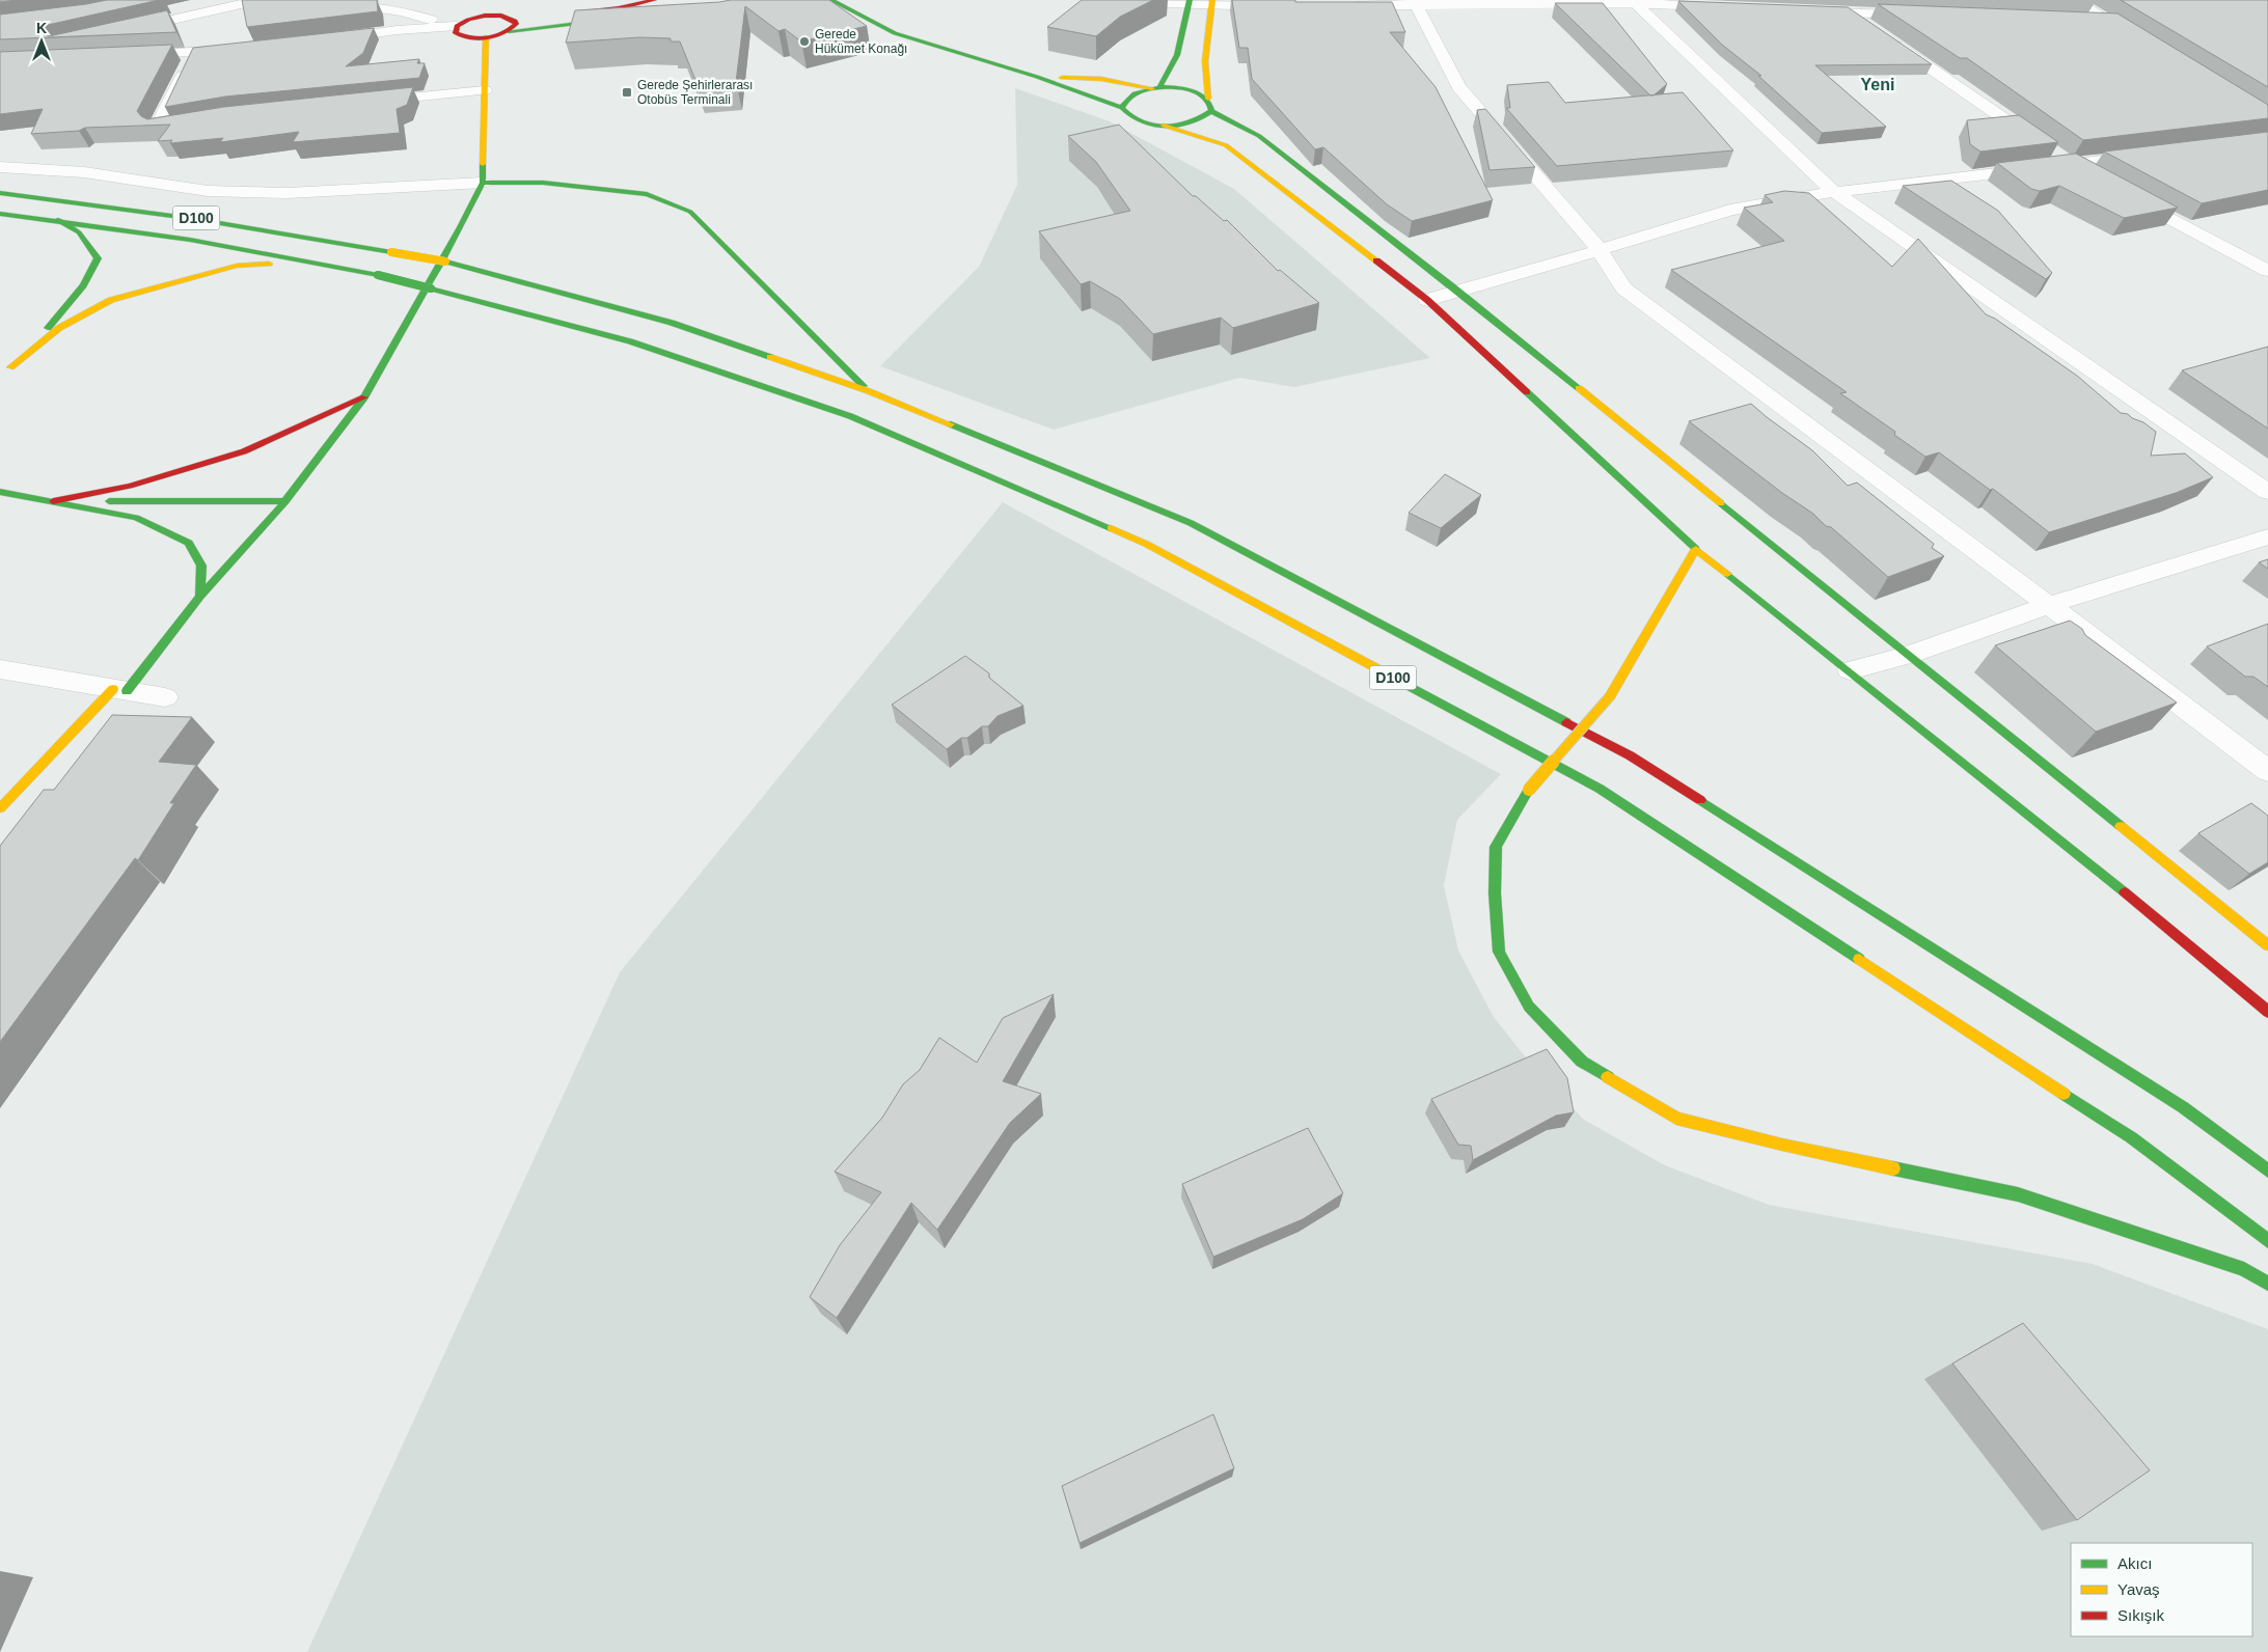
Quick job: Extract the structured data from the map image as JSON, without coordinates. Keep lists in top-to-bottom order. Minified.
{"streets":{"main road":["D100"]},"districts":["Yeni"],"places":{"other":["Gerede Hükümet Konağı"],"transit":["Gerede Şehirlerarası Otobüs Terminali"]},"legend":["Akıcı","Yavaş","Sıkışık"],"north":"top"}
